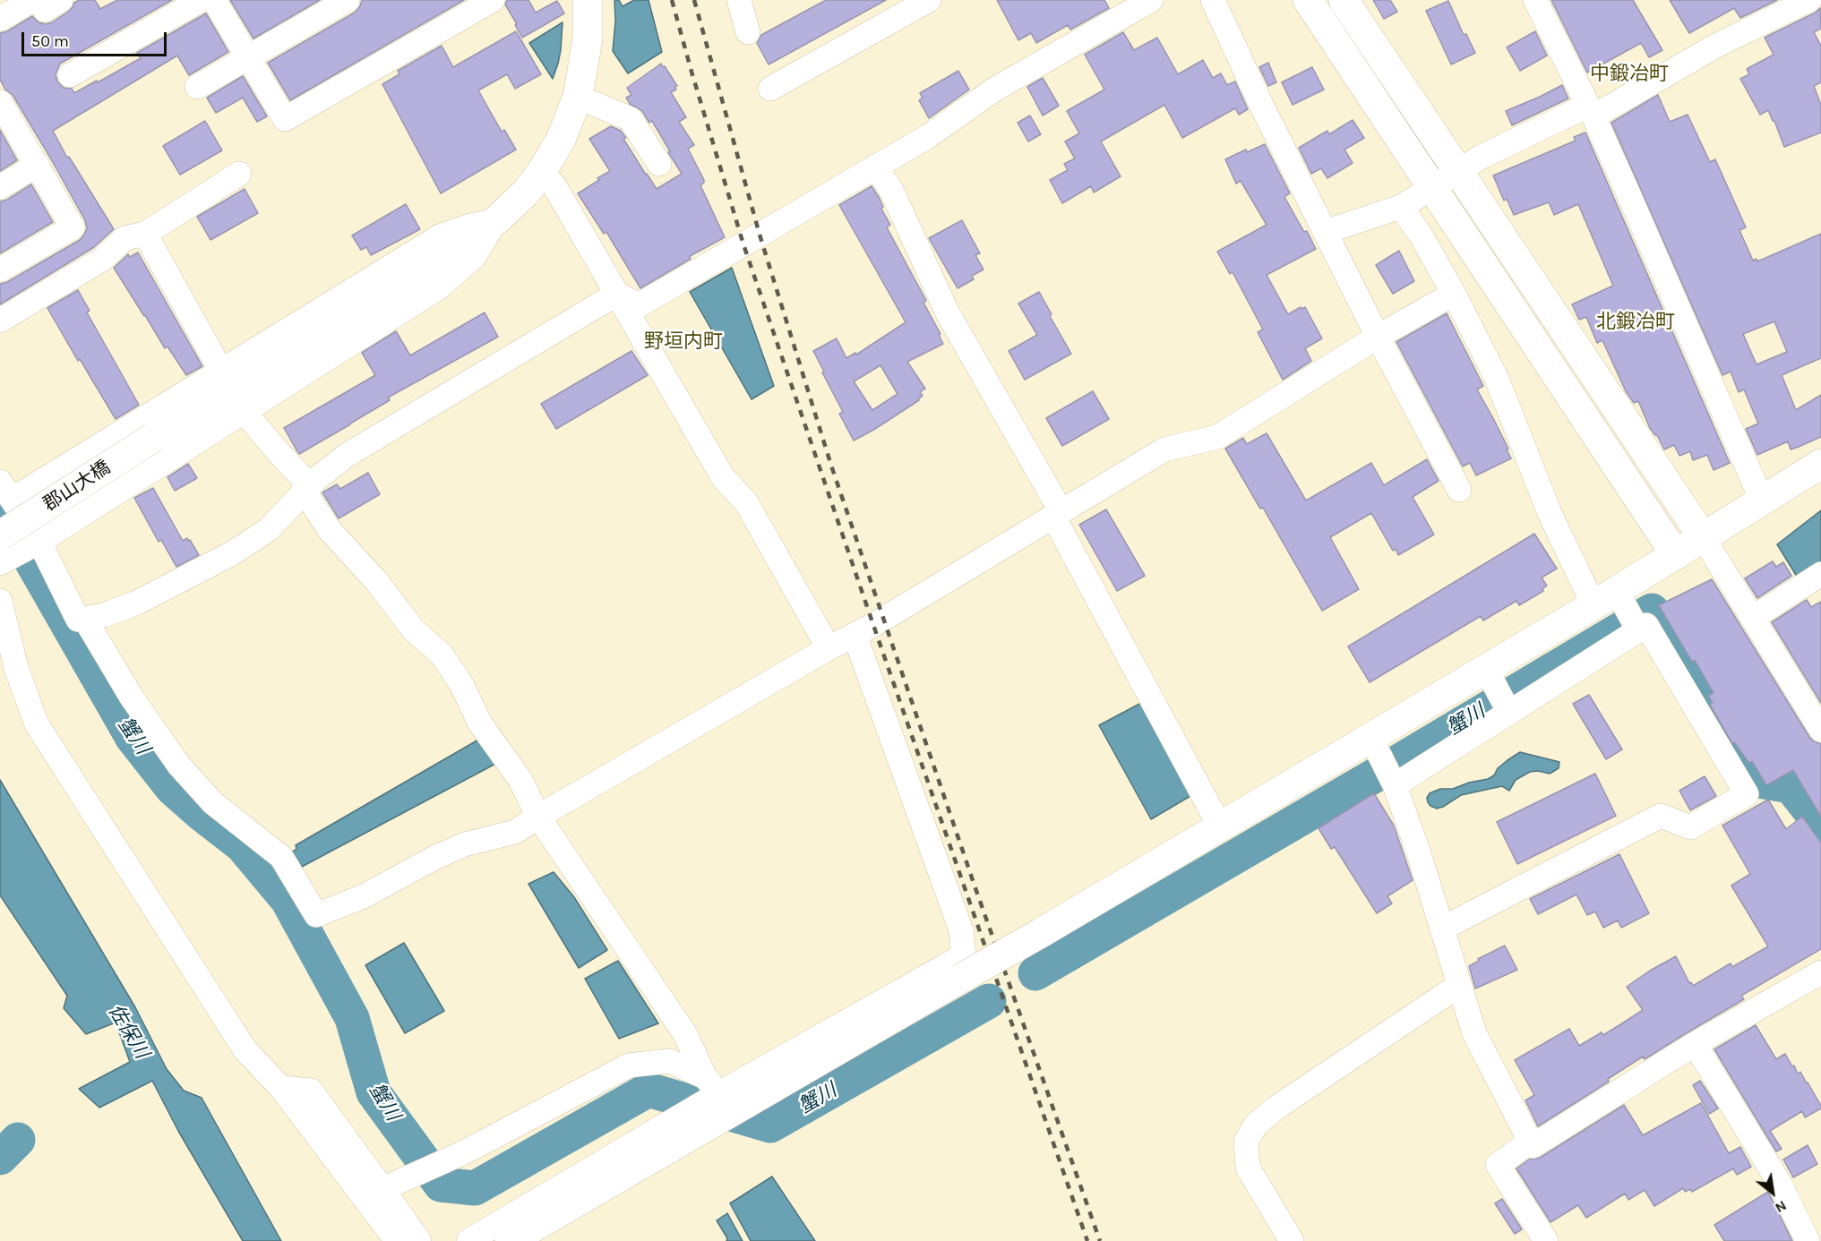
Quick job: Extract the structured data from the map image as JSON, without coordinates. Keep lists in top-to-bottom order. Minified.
{"streets":{"street":["郡山大橋"]},"districts":["中鍛冶町","北鍛冶町","野垣内町"],"water":["蟹川","佐保川"],"scale_bar":"50 m","north":"bottom right"}
